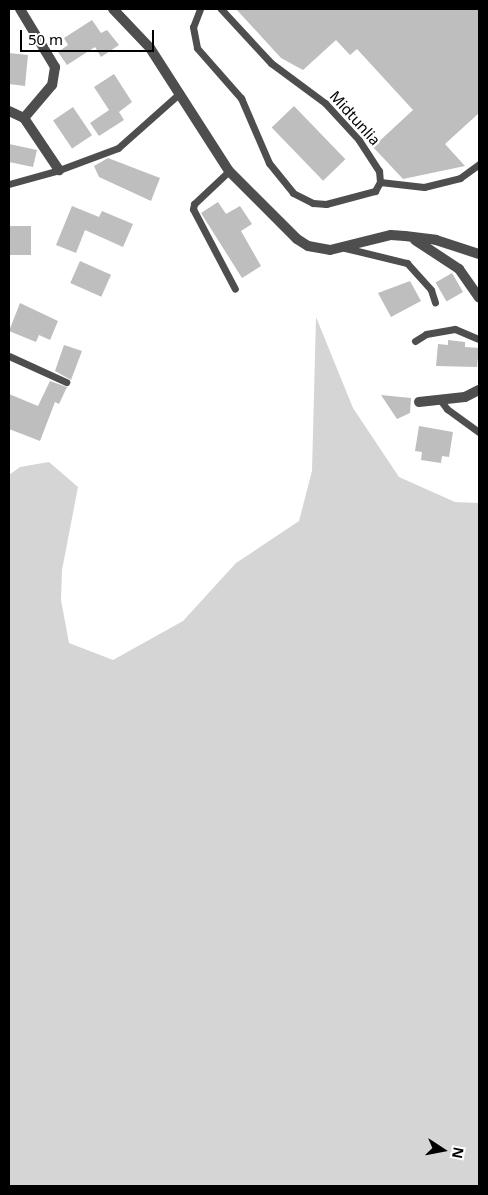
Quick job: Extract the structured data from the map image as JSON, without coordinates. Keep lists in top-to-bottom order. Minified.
{"streets":{"lane":["Midtunlia"]},"scale_bar":"50 m","north":"right"}
